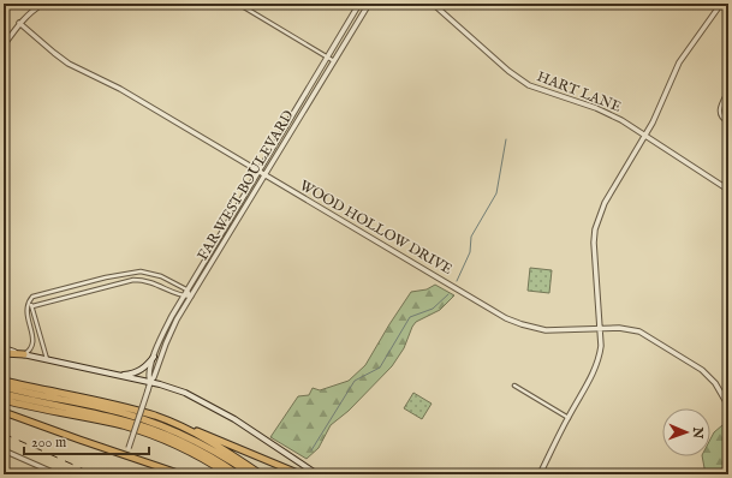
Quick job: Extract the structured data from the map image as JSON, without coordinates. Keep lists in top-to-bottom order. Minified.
{"streets":{"street":["HART LANE","FAR WEST BOULEVARD","WOOD HOLLOW DRIVE"]},"crossings":[["FAR WEST BOULEVARD","WOOD HOLLOW DRIVE"]],"scale_bar":"200 m","north":"right"}
